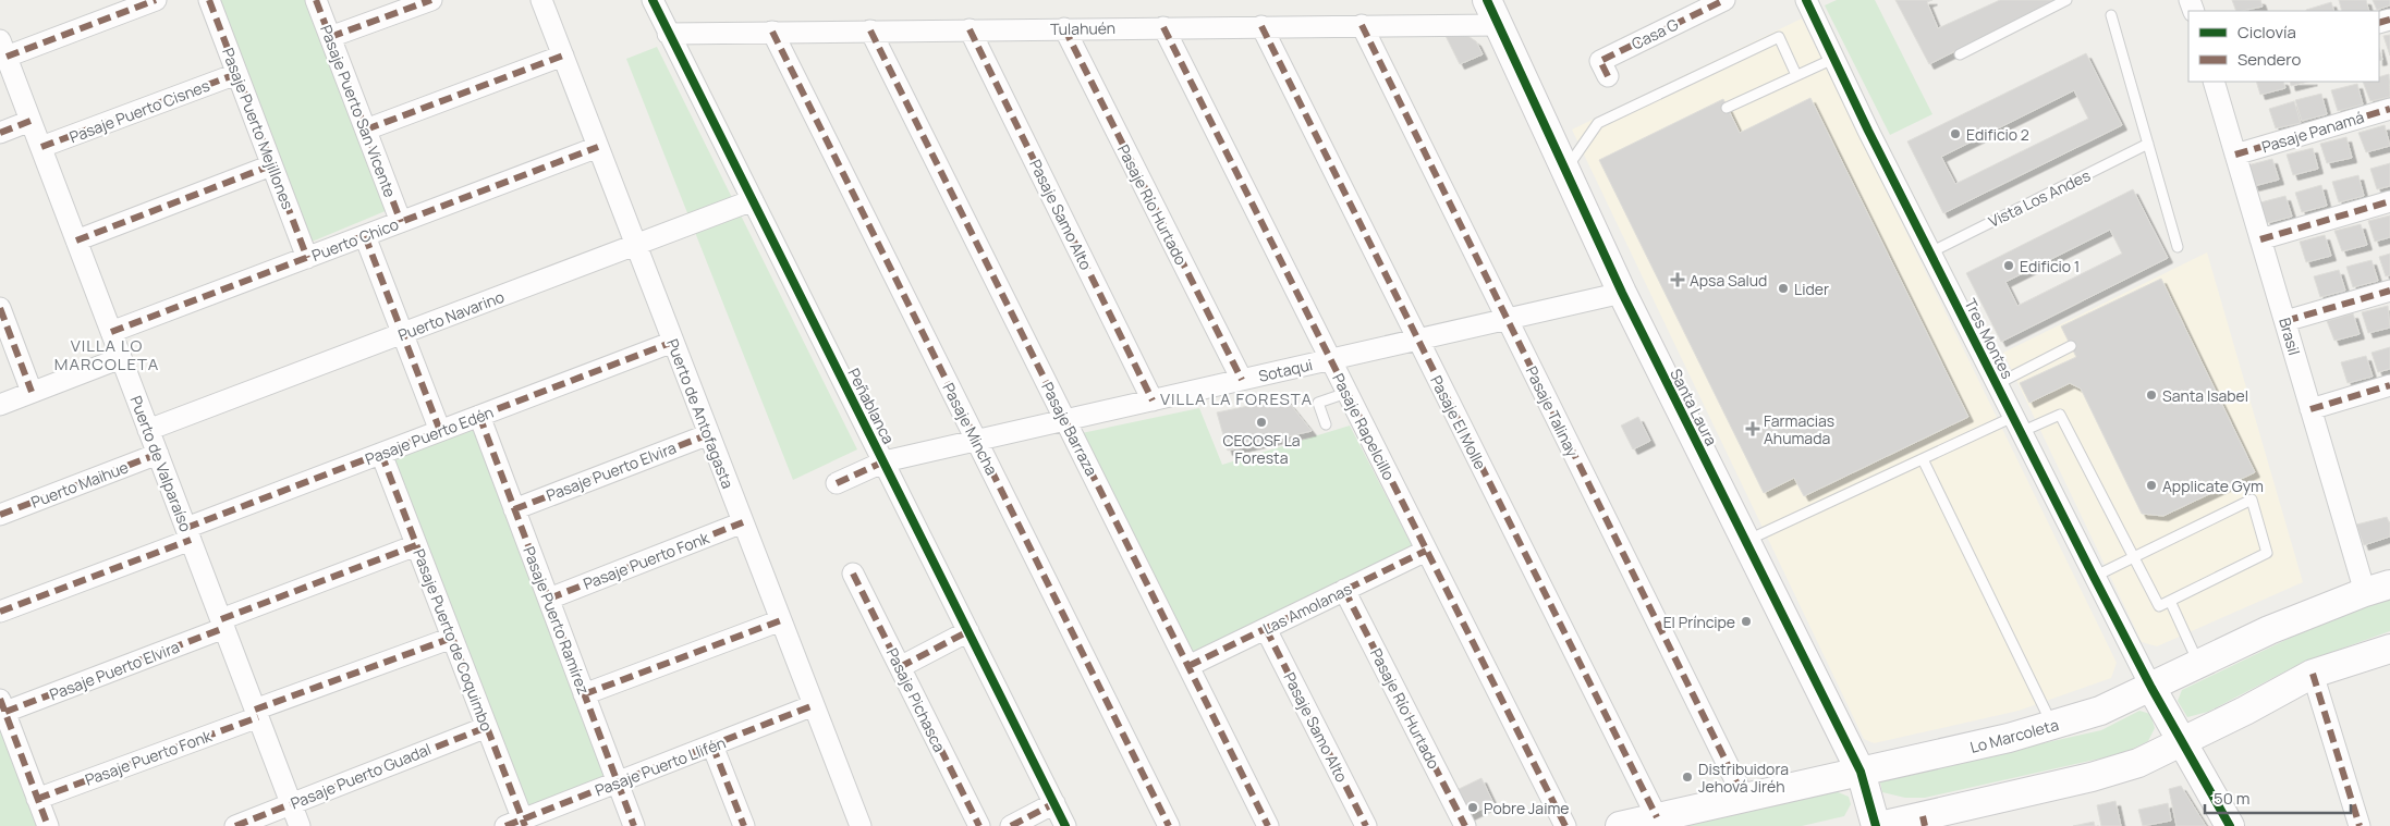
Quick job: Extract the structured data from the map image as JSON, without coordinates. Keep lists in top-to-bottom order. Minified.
{"streets":{"street":["Tulahuén","Casa G","Pasaje Puerto Cisnes","Pasaje Puerto San Vicente","Pasaje Puerto Mejillones","Pasaje Panamá","Pasaje Río Hurtado","Pasaje Samo Alto","Puerto Chico","Puerto Navarino","Brasil","Tres Montes","Sotaqui","Peñablanca","Santa Laura","Pasaje Talinay","Puerto de Antofagasta","Pasaje El Molle","Pasaje Rapelcillo","Pasaje Mincha","Pasaje Barraza","Pasaje Puerto Edén","Puerto de Valparaíso","Pasaje Puerto Elvira","Puerto Maihue","Pasaje Puerto Fonk","Las Amolanas","Pasaje Puerto Ramírez","Pasaje Puerto de Coquimbo","Pasaje Pichasca","Lo Marcoleta","Pasaje Puerto Llifén","Pasaje Puerto Guadal"],"lane":["Vista Los Andes"]},"crossings":[["Tulahuén","Pasaje Río Hurtado"],["Tulahuén","Pasaje Samo Alto"],["Tulahuén","Peñablanca"],["Tulahuén","Santa Laura"],["Tulahuén","Pasaje Talinay"],["Tulahuén","Pasaje El Molle"],["Tulahuén","Pasaje Rapelcillo"],["Tulahuén","Pasaje Mincha"],["Tulahuén","Pasaje Barraza"],["Pasaje Puerto Cisnes","Pasaje Puerto Mejillones"],["Pasaje Puerto Cisnes","Puerto de Valparaíso"],["Pasaje Puerto San Vicente","Puerto Chico"],["Pasaje Puerto Mejillones","Puerto Chico"],["Pasaje Panamá","Brasil"],["Vista Los Andes","Tres Montes"],["Pasaje Río Hurtado","Sotaqui"],["Pasaje Río Hurtado","Las Amolanas"],["Pasaje Samo Alto","Sotaqui"],["Pasaje Samo Alto","Las Amolanas"],["Puerto Chico","Puerto de Antofagasta"],["Puerto Chico","Puerto de Valparaíso"],["Puerto Navarino","Peñablanca"],["Puerto Navarino","Puerto de Antofagasta"],["Puerto Navarino","Puerto de Valparaíso"],["Brasil","Lo Marcoleta"],["Tres Montes","Lo Marcoleta"],["Sotaqui","Peñablanca"],["Sotaqui","Santa Laura"],["Sotaqui","Pasaje Talinay"],["Sotaqui","Pasaje El Molle"],["Sotaqui","Pasaje Rapelcillo"],["Sotaqui","Pasaje Mincha"],["Sotaqui","Pasaje Barraza"],["Santa Laura","Lo Marcoleta"],["Pasaje Talinay","Lo Marcoleta"],["Puerto de Antofagasta","Pasaje Puerto Edén"],["Puerto de Antofagasta","Pasaje Puerto Elvira"],["Puerto de Antofagasta","Pasaje Puerto Fonk"],["Puerto de Antofagasta","Pasaje Puerto Llifén"],["Pasaje El Molle","Lo Marcoleta"],["Pasaje Rapelcillo","Las Amolanas"],["Pasaje Barraza","Las Amolanas"],["Pasaje Puerto Edén","Puerto de Valparaíso"],["Pasaje Puerto Edén","Pasaje Puerto Ramírez"],["Pasaje Puerto Edén","Pasaje Puerto de Coquimbo"],["Puerto de Valparaíso","Pasaje Puerto Elvira"],["Puerto de Valparaíso","Puerto Maihue"],["Puerto de Valparaíso","Pasaje Puerto Fonk"],["Puerto de Valparaíso","Pasaje Puerto Guadal"],["Pasaje Puerto Elvira","Pasaje Puerto Ramírez"],["Pasaje Puerto Elvira","Pasaje Puerto de Coquimbo"],["Pasaje Puerto Fonk","Pasaje Puerto Ramírez"],["Pasaje Puerto Fonk","Pasaje Puerto de Coquimbo"],["Pasaje Puerto Ramírez","Pasaje Puerto Llifén"],["Pasaje Puerto de Coquimbo","Pasaje Puerto Llifén"],["Pasaje Puerto de Coquimbo","Pasaje Puerto Guadal"]],"districts":["VILLA LO MARCOLETA","VILLA LA FORESTA"],"places":{"other":["Edificio 2","Edificio 1","Lider","Santa Isabel","CECOSF La Foresta","Applicate Gym","El Príncipe","Distribuidora Jehová Jiréh","Pobre Jaime"],"health":["Apsa Salud","Farmacias Ahumada"]},"legend":["Ciclovía","Sendero"],"scale_bar":"50 m"}
